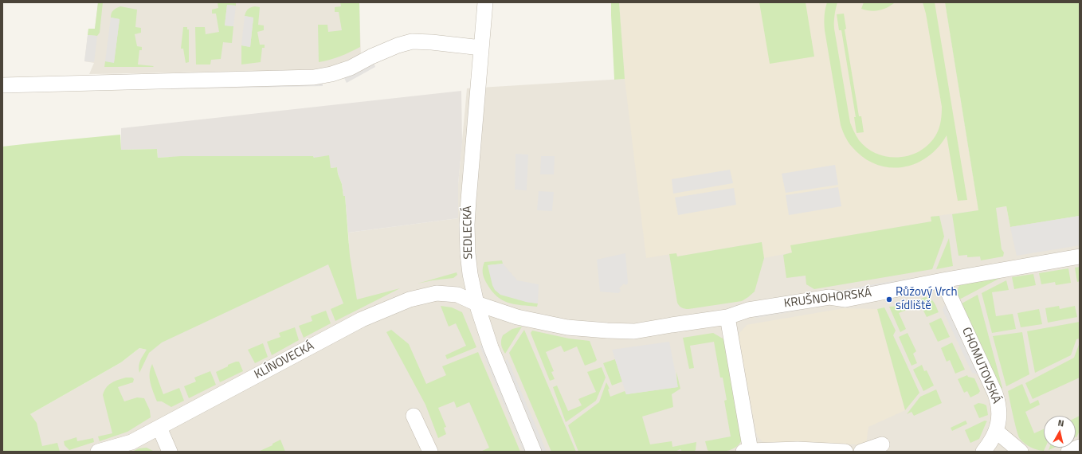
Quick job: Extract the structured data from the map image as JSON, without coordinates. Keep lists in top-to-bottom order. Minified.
{"streets":{"street":["SEDLECKÁ","KRUŠNOHORSKÁ","KLÍNOVECKÁ","CHOMUTOVSKÁ"]},"crossings":[["SEDLECKÁ","KRUŠNOHORSKÁ"],["SEDLECKÁ","KLÍNOVECKÁ"],["KRUŠNOHORSKÁ","KLÍNOVECKÁ"],["KRUŠNOHORSKÁ","CHOMUTOVSKÁ"]],"places":["Růžový Vrch sídliště"],"north":"top"}
